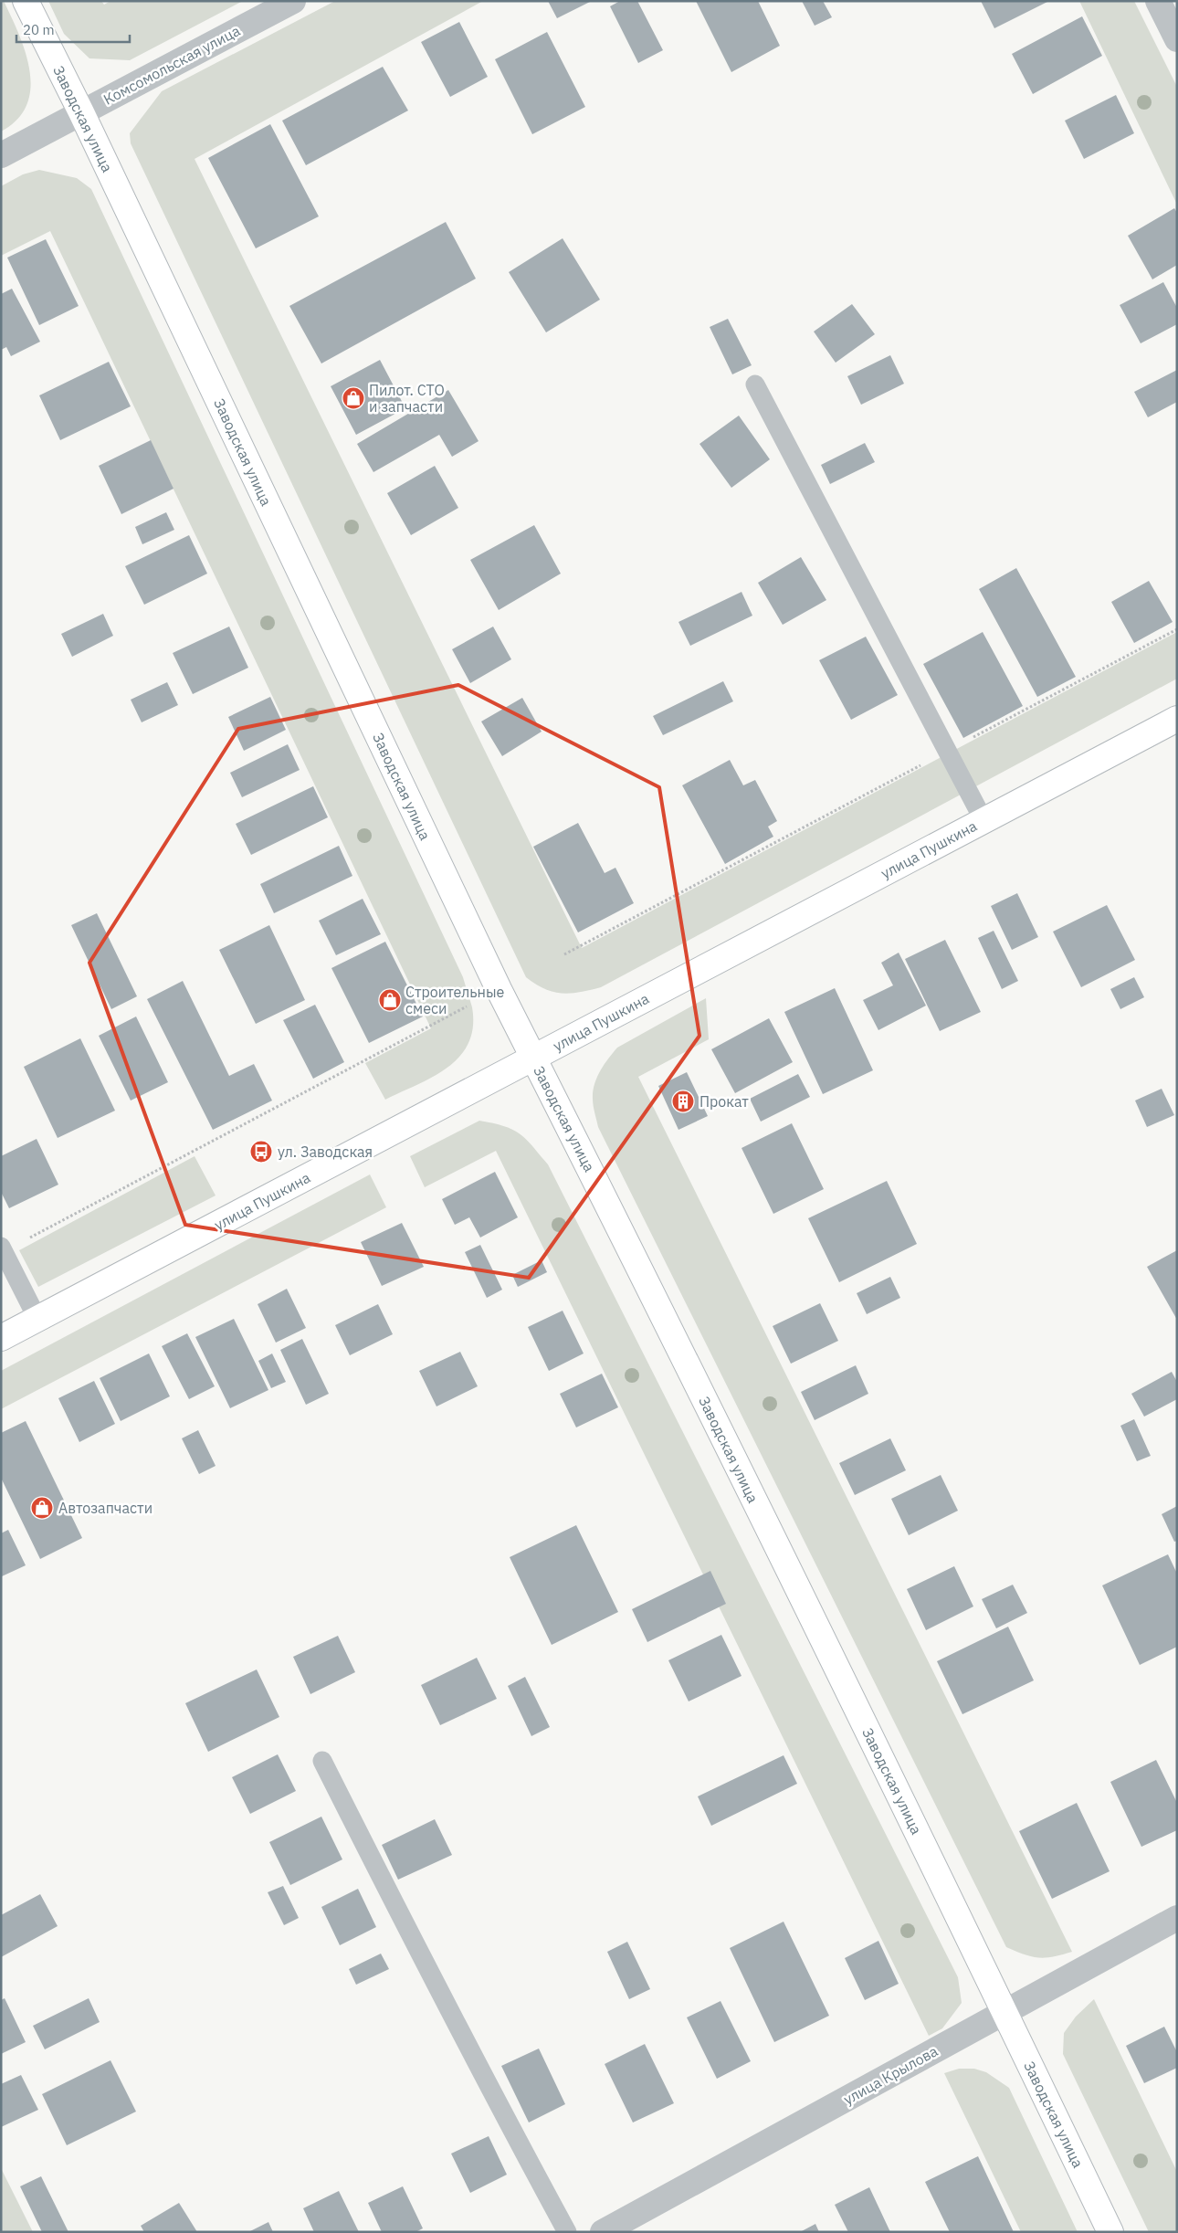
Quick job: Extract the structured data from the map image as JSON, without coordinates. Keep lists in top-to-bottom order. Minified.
{"streets":{"main road":["Заводская улица","улица Пушкина"],"street":["Комсомольская улица","улица Крылова"]},"crossings":[["Комсомольская улица","Заводская улица"],["Заводская улица","улица Пушкина"],["Заводская улица","улица Крылова"]],"places":{"shop":["Пилот. СТО и запчасти","Строительные смеси","Автозапчасти"],"building":["Прокат"],"bus stop":["ул. Заводская"]},"scale_bar":"20 m"}
